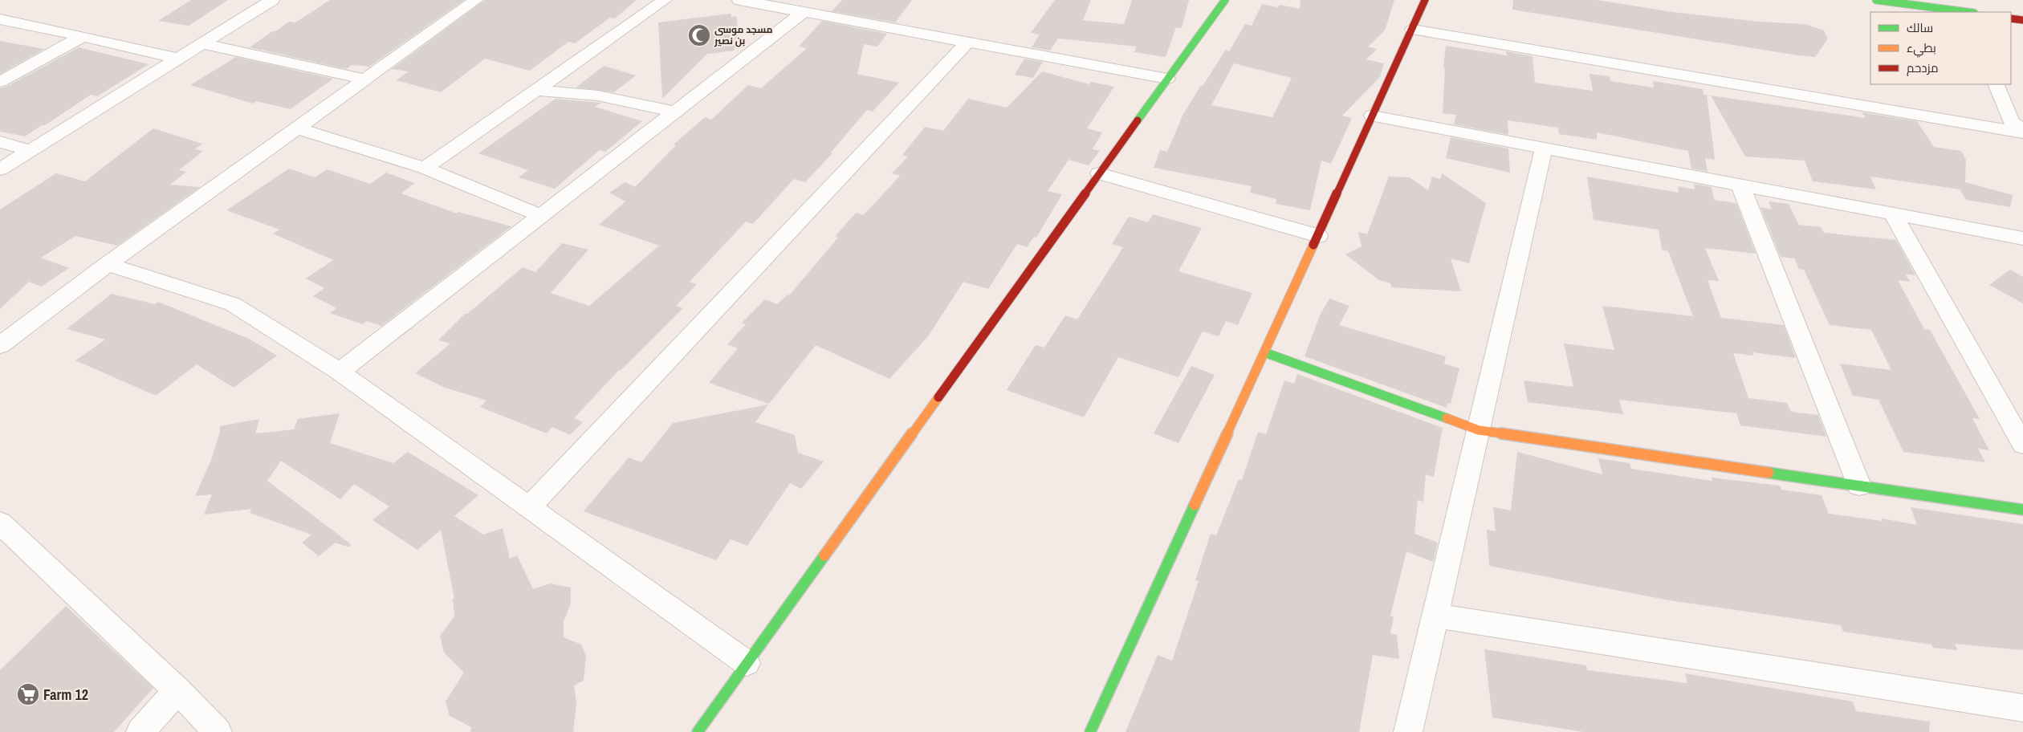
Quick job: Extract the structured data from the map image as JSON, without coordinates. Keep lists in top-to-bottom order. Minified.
{"places":{"mosque":["مسجد موسى بن نصير"],"supermarket":["Farm 12"]},"legend":["سالك","بطيء","مزدحم"]}
